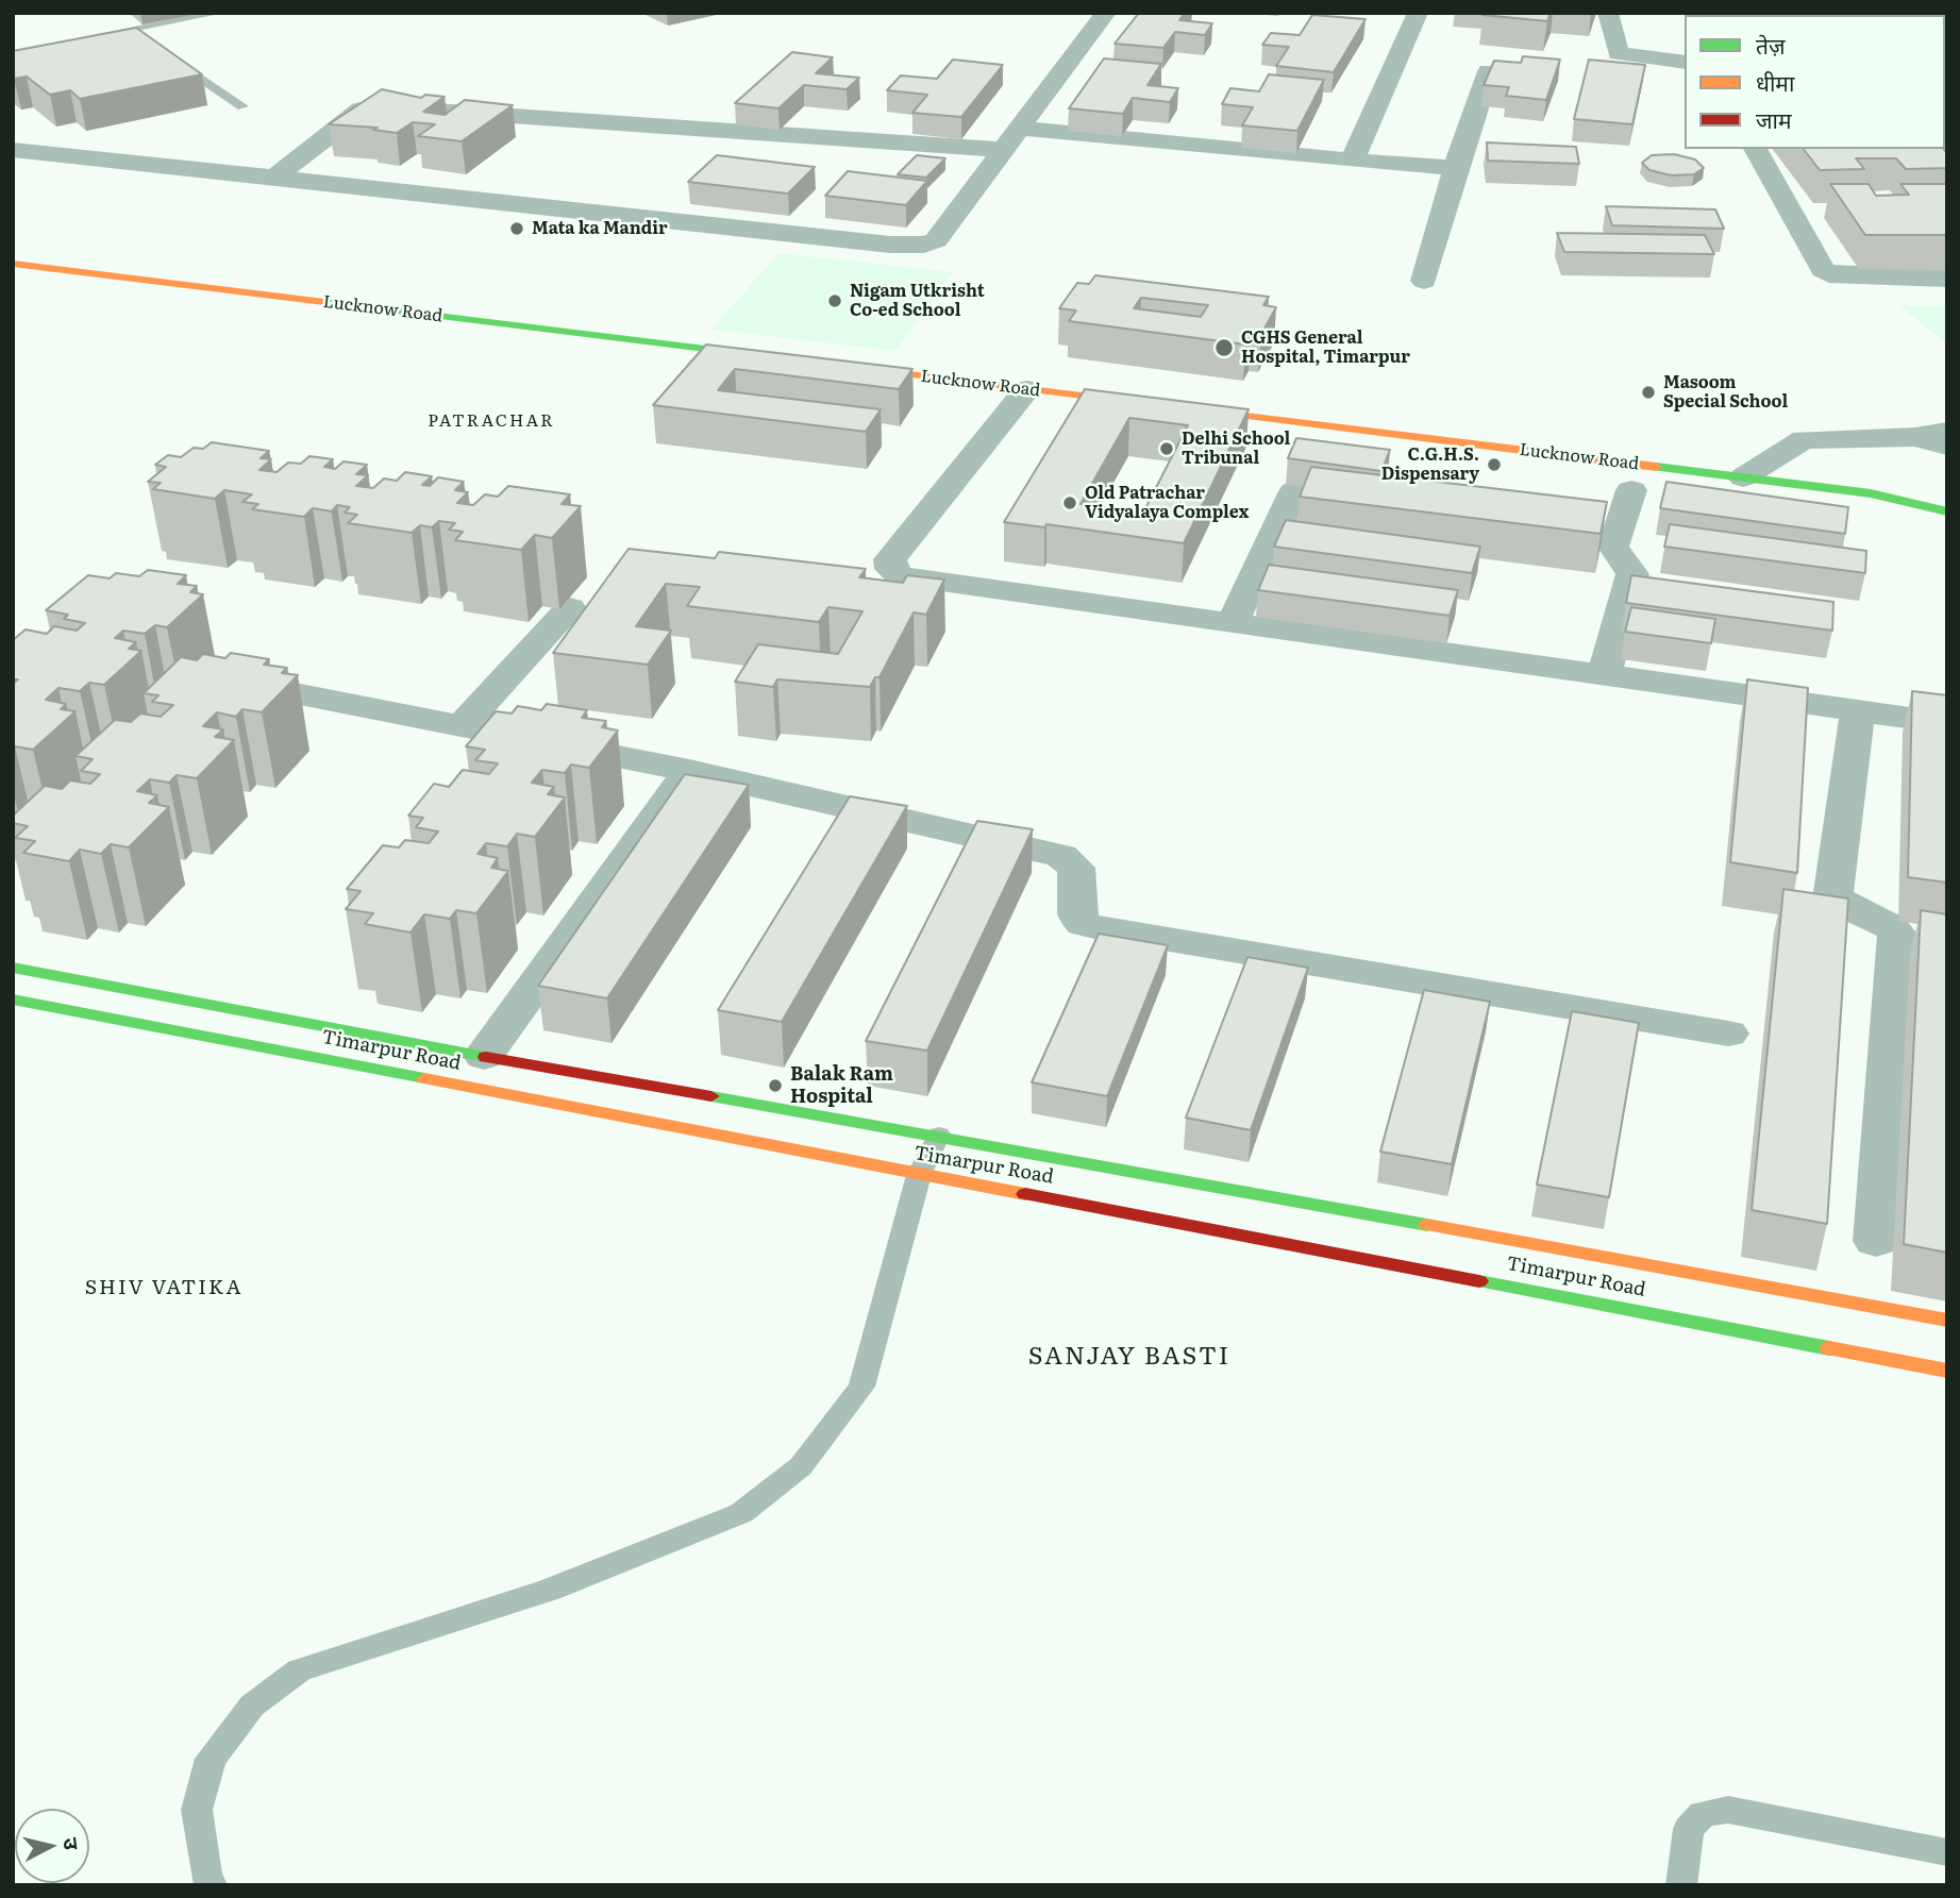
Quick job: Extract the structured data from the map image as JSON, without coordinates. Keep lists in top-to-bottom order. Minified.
{"streets":{"street":["Lucknow Road","Timarpur Road"]},"districts":["PATRACHAR","SHIV VATIKA","SANJAY BASTI"],"places":["Mata ka Mandir","Nigam Utkrisht Co-ed School","CGHS General Hospital, Timarpur","Masoom Special School","Delhi School Tribunal","C.G.H.S. Dispensary","Old Patrachar Vidyalaya Complex","Balak Ram Hospital"],"legend":["तेज़","धीमा","जाम"],"north":"right"}
